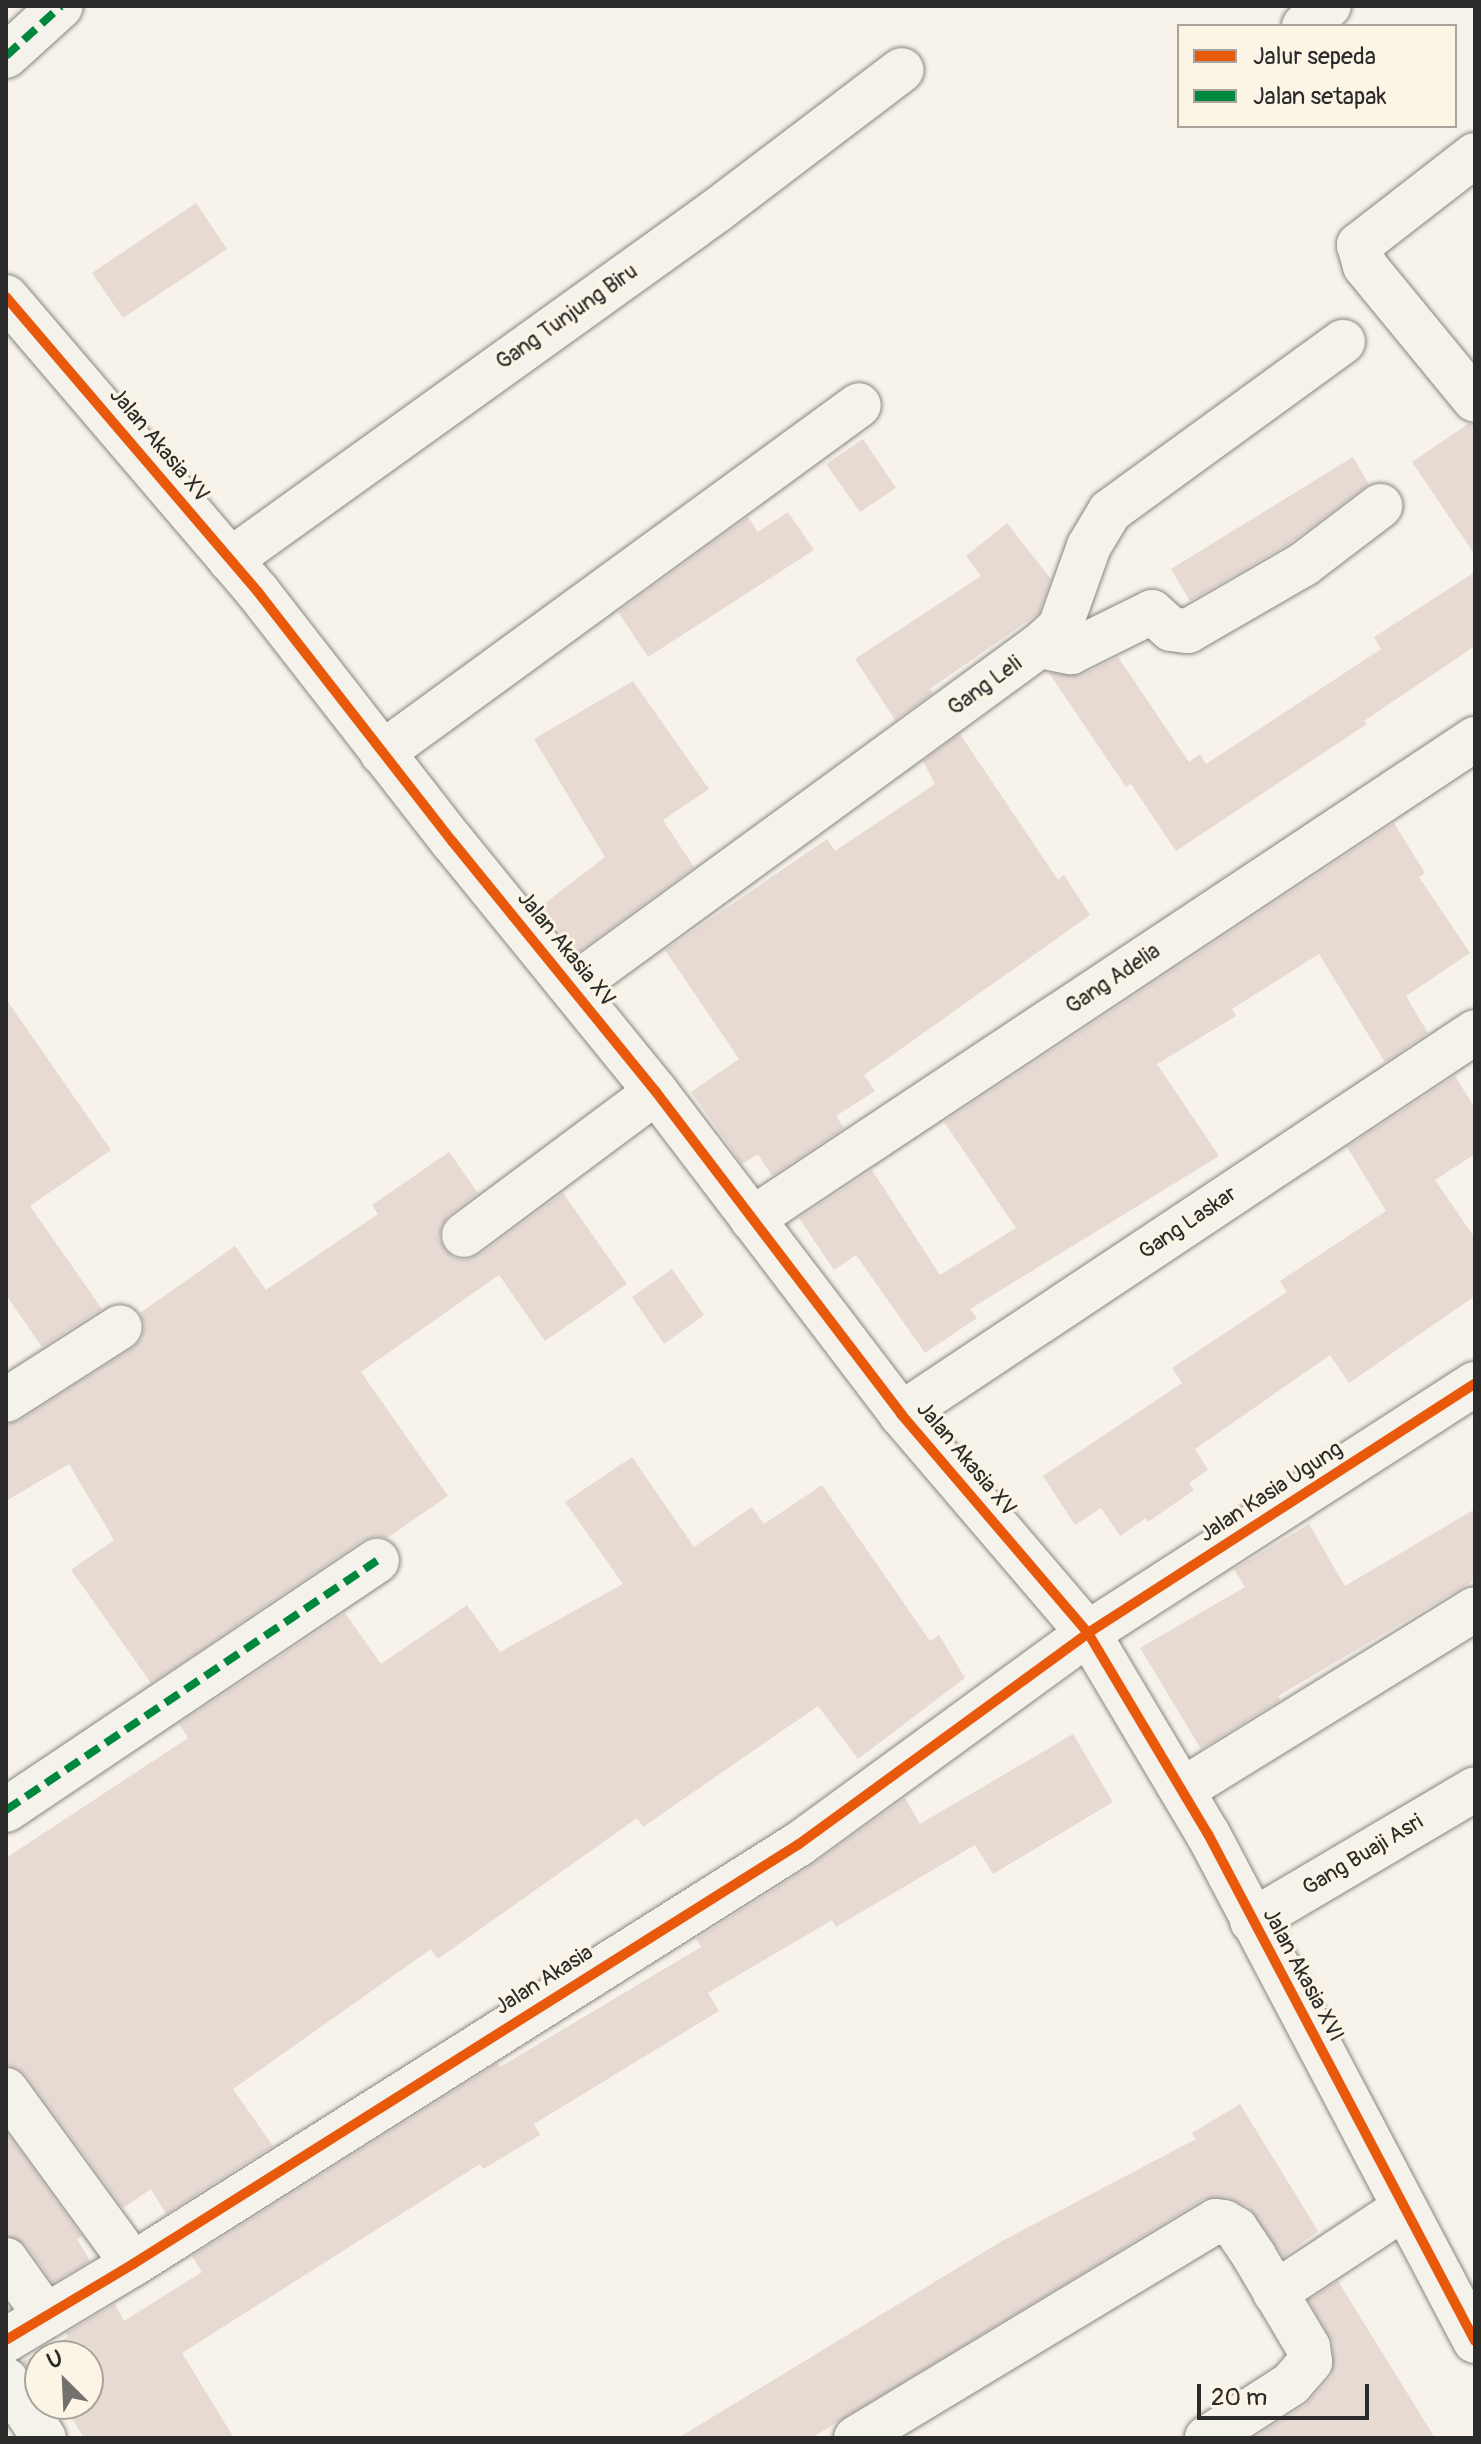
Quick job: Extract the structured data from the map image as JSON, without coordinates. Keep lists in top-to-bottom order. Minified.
{"streets":{"street":["Gang Tunjung Biru","Jalan Akasia XV","Gang Leli","Gang Adelia","Gang Laskar","Jalan Kasia Ugung","Gang Buaji Asri","Jalan Akasia XVI","Jalan Akasia"]},"crossings":[["Gang Tunjung Biru","Jalan Akasia XV"],["Jalan Akasia XV","Gang Leli"],["Jalan Akasia XV","Gang Adelia"],["Jalan Akasia XV","Gang Laskar"],["Jalan Akasia XV","Jalan Kasia Ugung"],["Jalan Akasia XV","Jalan Akasia XVI"],["Jalan Akasia XV","Jalan Akasia"],["Jalan Kasia Ugung","Jalan Akasia XVI"],["Jalan Kasia Ugung","Jalan Akasia"],["Gang Buaji Asri","Jalan Akasia XVI"],["Jalan Akasia XVI","Jalan Akasia"]],"legend":["Jalur sepeda","Jalan setapak"],"scale_bar":"20 m","north":"top left"}
